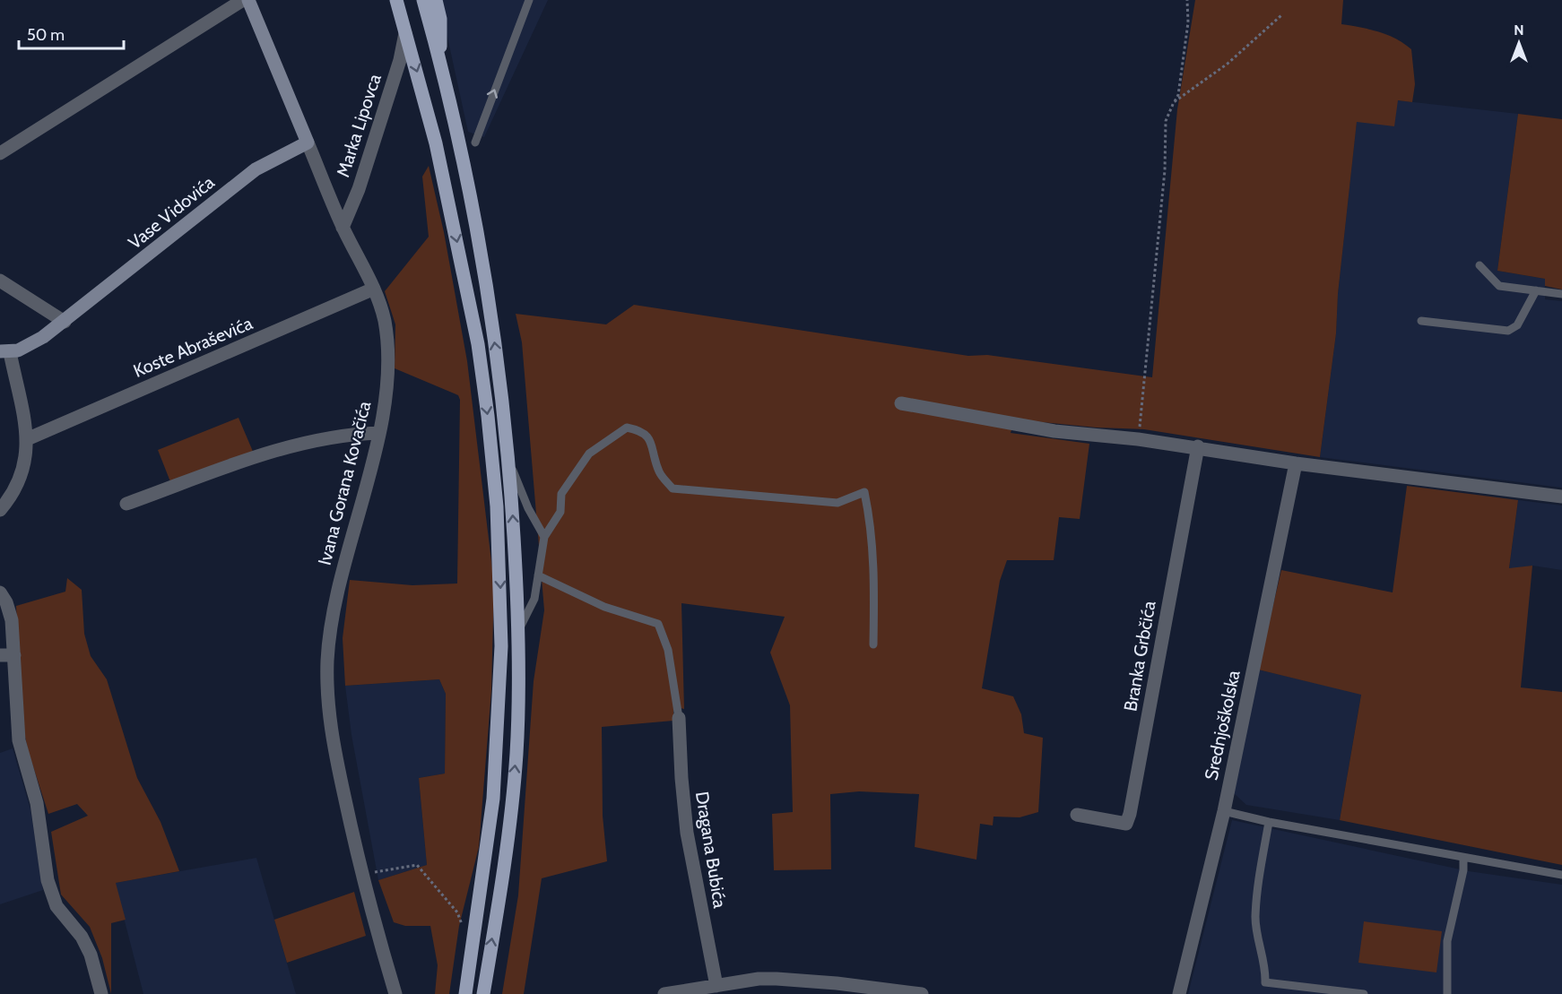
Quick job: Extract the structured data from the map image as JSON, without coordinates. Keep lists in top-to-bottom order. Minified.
{"streets":{"street":["Marka Lipovca","Vase Vidovića","Koste Abraševića","Ivana Gorana Kovačića","Branka Grbčića","Srednjoškolska","Dragana Bubića"]},"crossings":[["Marka Lipovca","Ivana Gorana Kovačića"],["Vase Vidovića","Koste Abraševića"],["Vase Vidovića","Ivana Gorana Kovačića"],["Koste Abraševića","Ivana Gorana Kovačića"]],"scale_bar":"50 m","north":"top"}
